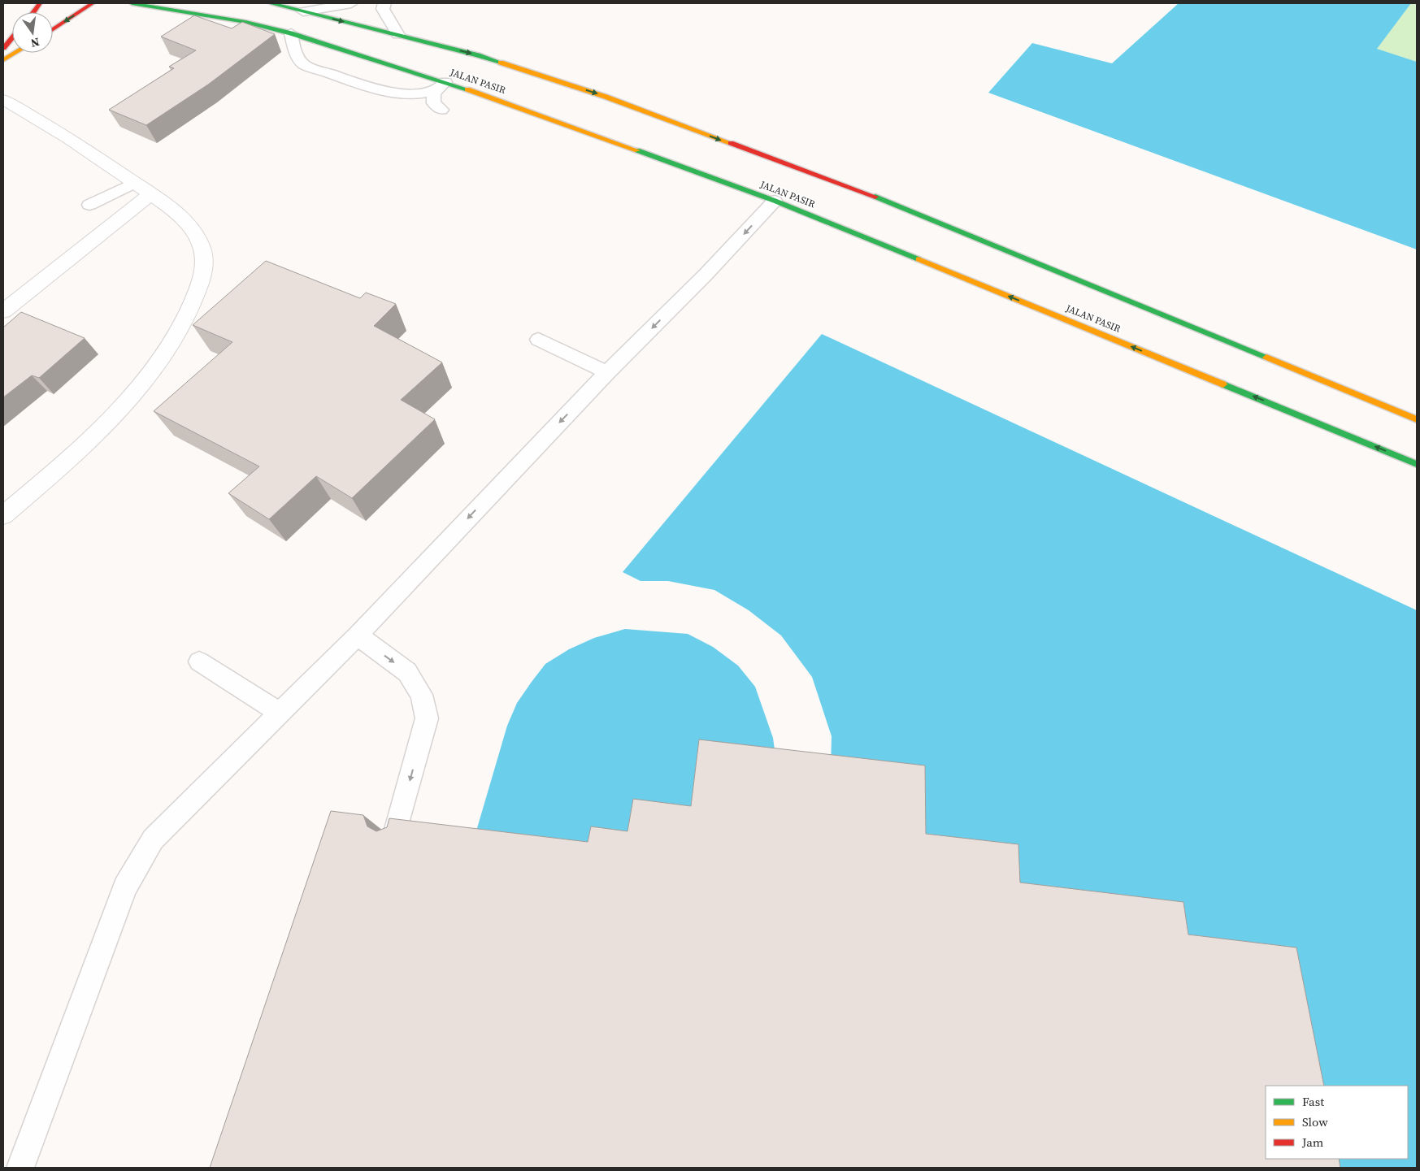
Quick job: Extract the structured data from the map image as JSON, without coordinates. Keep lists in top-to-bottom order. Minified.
{"streets":{"main road":["JALAN PASIR"]},"legend":["Fast","Slow","Jam"],"north":"bottom"}
